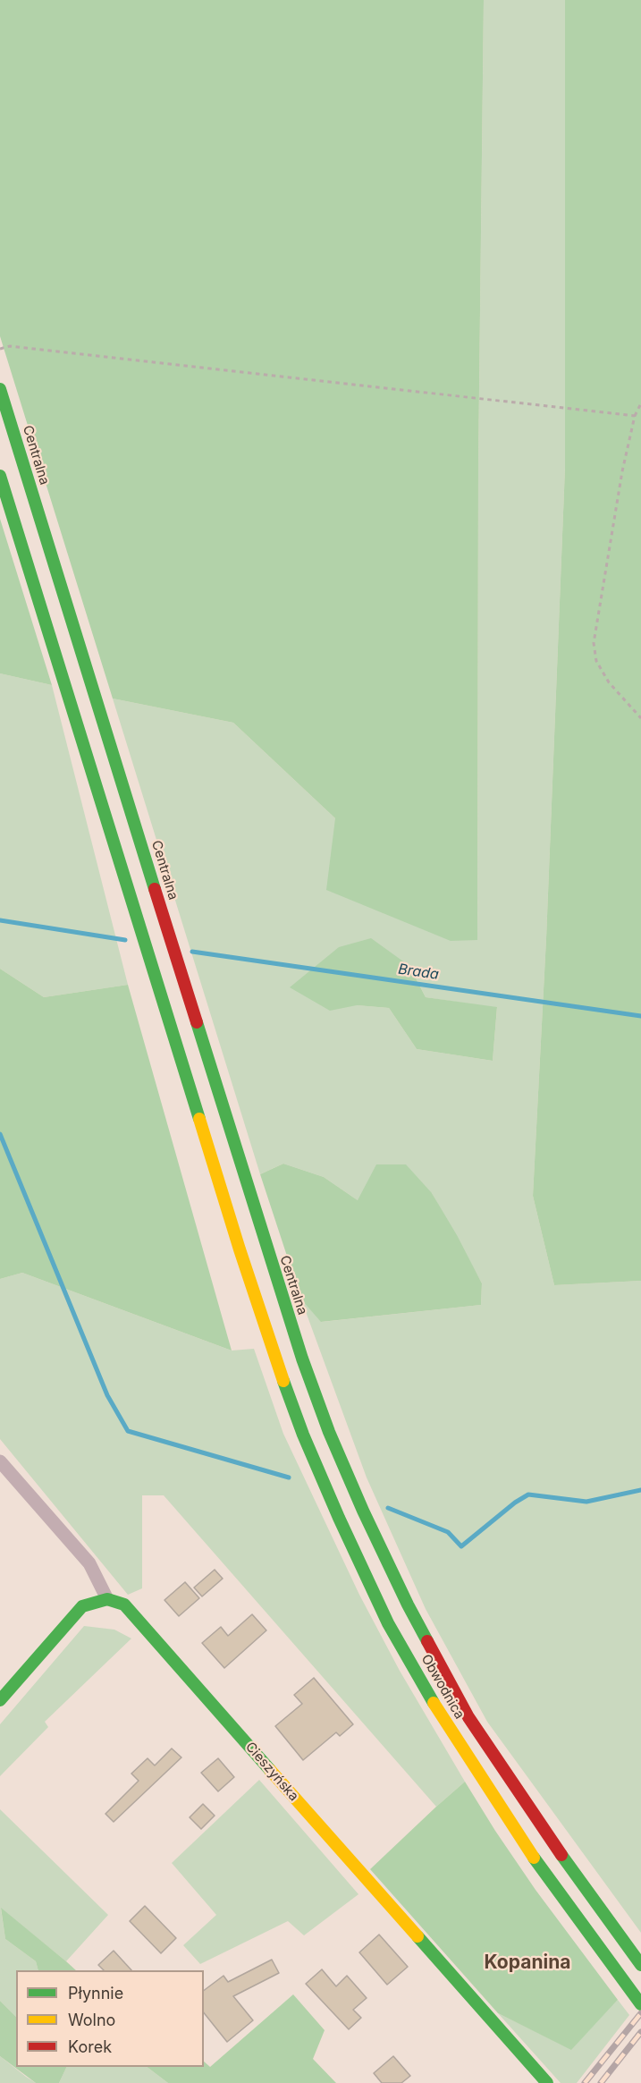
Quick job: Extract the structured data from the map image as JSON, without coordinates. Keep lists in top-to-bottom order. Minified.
{"streets":{"main road":["Centralna","Obwodnica","Cieszyńska"]},"crossings":[["Centralna","Obwodnica"]],"districts":["Kopanina"],"water":["Brada"],"legend":["Płynnie","Wolno","Korek"]}
